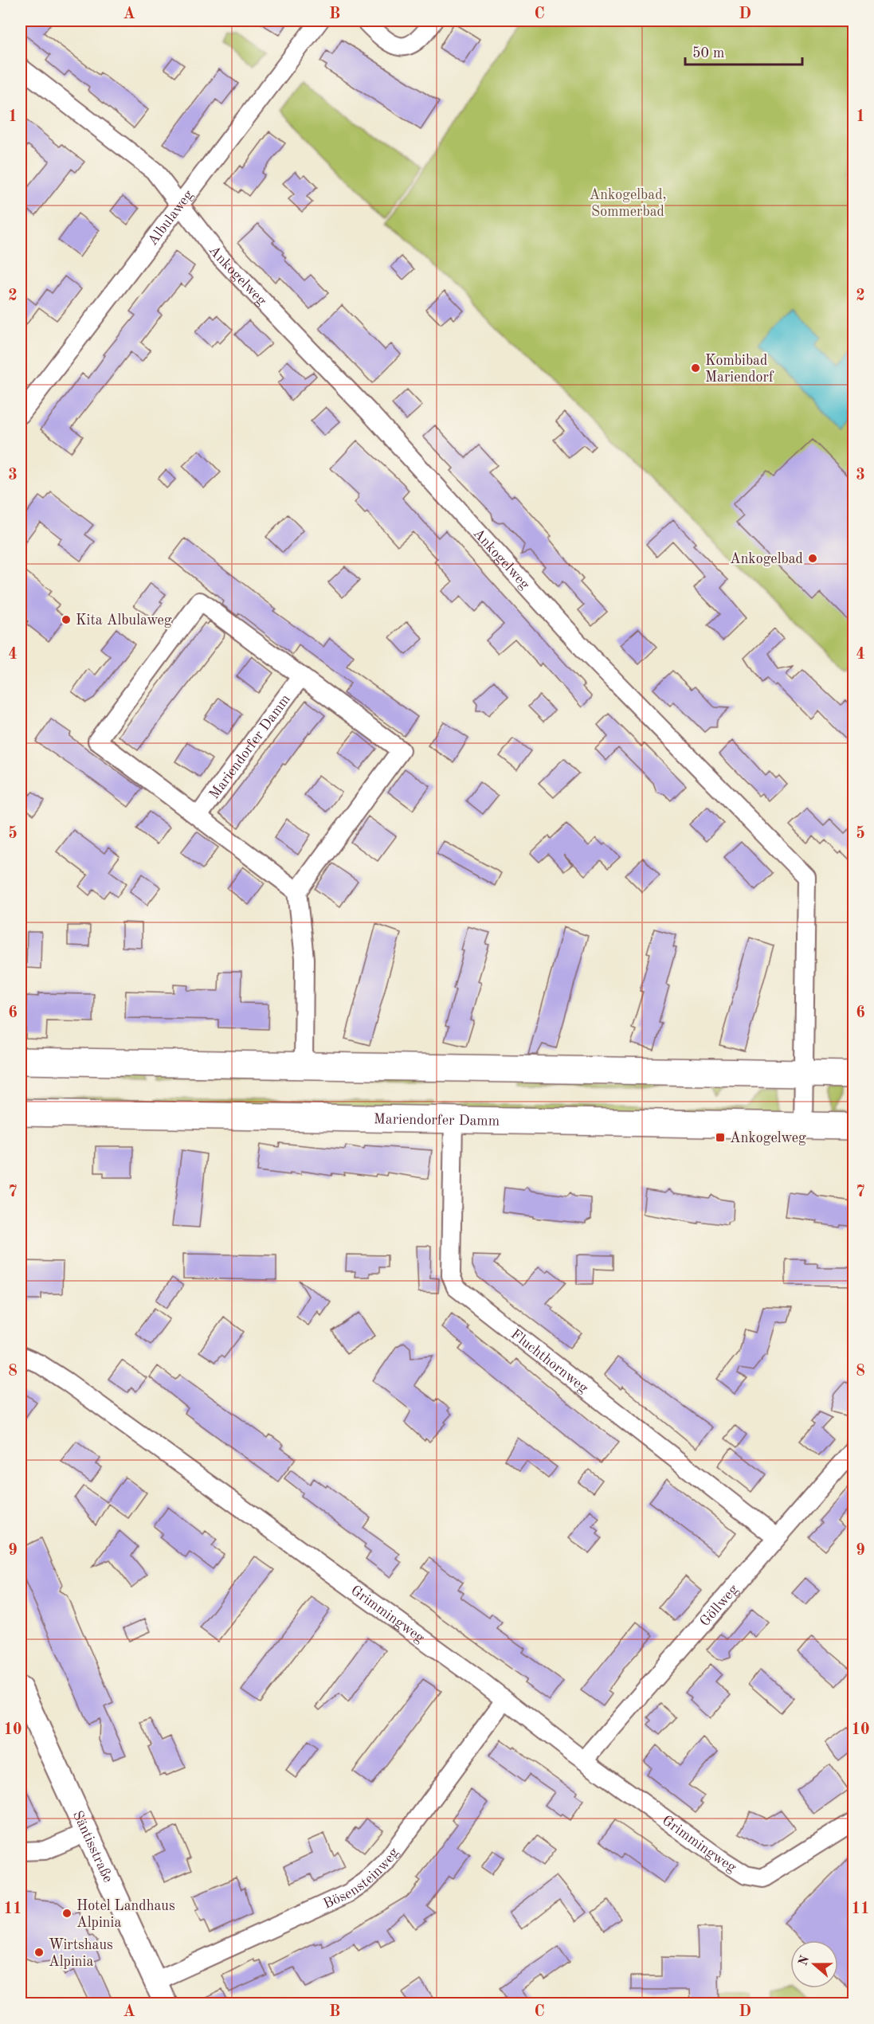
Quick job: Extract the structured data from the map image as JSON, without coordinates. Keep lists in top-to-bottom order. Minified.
{"streets":{"main road":["Mariendorfer Damm"],"street":["Albulaweg","Ankogelweg","Fluchthornweg","Göllweg","Grimmingweg","Säntisstraße","Bösensteinweg"]},"crossings":[["Albulaweg","Ankogelweg"],["Ankogelweg","Mariendorfer Damm"],["Mariendorfer Damm","Fluchthornweg"],["Fluchthornweg","Göllweg"],["Göllweg","Grimmingweg"],["Grimmingweg","Bösensteinweg"],["Säntisstraße","Bösensteinweg"]],"parks":["Ankogelbad, Sommerbad"],"places":{"other":["Kombibad Mariendorf","Ankogelbad","Kita Albulaweg","Hotel Landhaus Alpinia","Wirtshaus Alpinia"],"transit":["Ankogelweg"]},"scale_bar":"50 m","north":"left","grid":{"columns":["A","B","C","D"],"rows":["1","2","3","4","5","6","7","8","9","10","11"]}}
